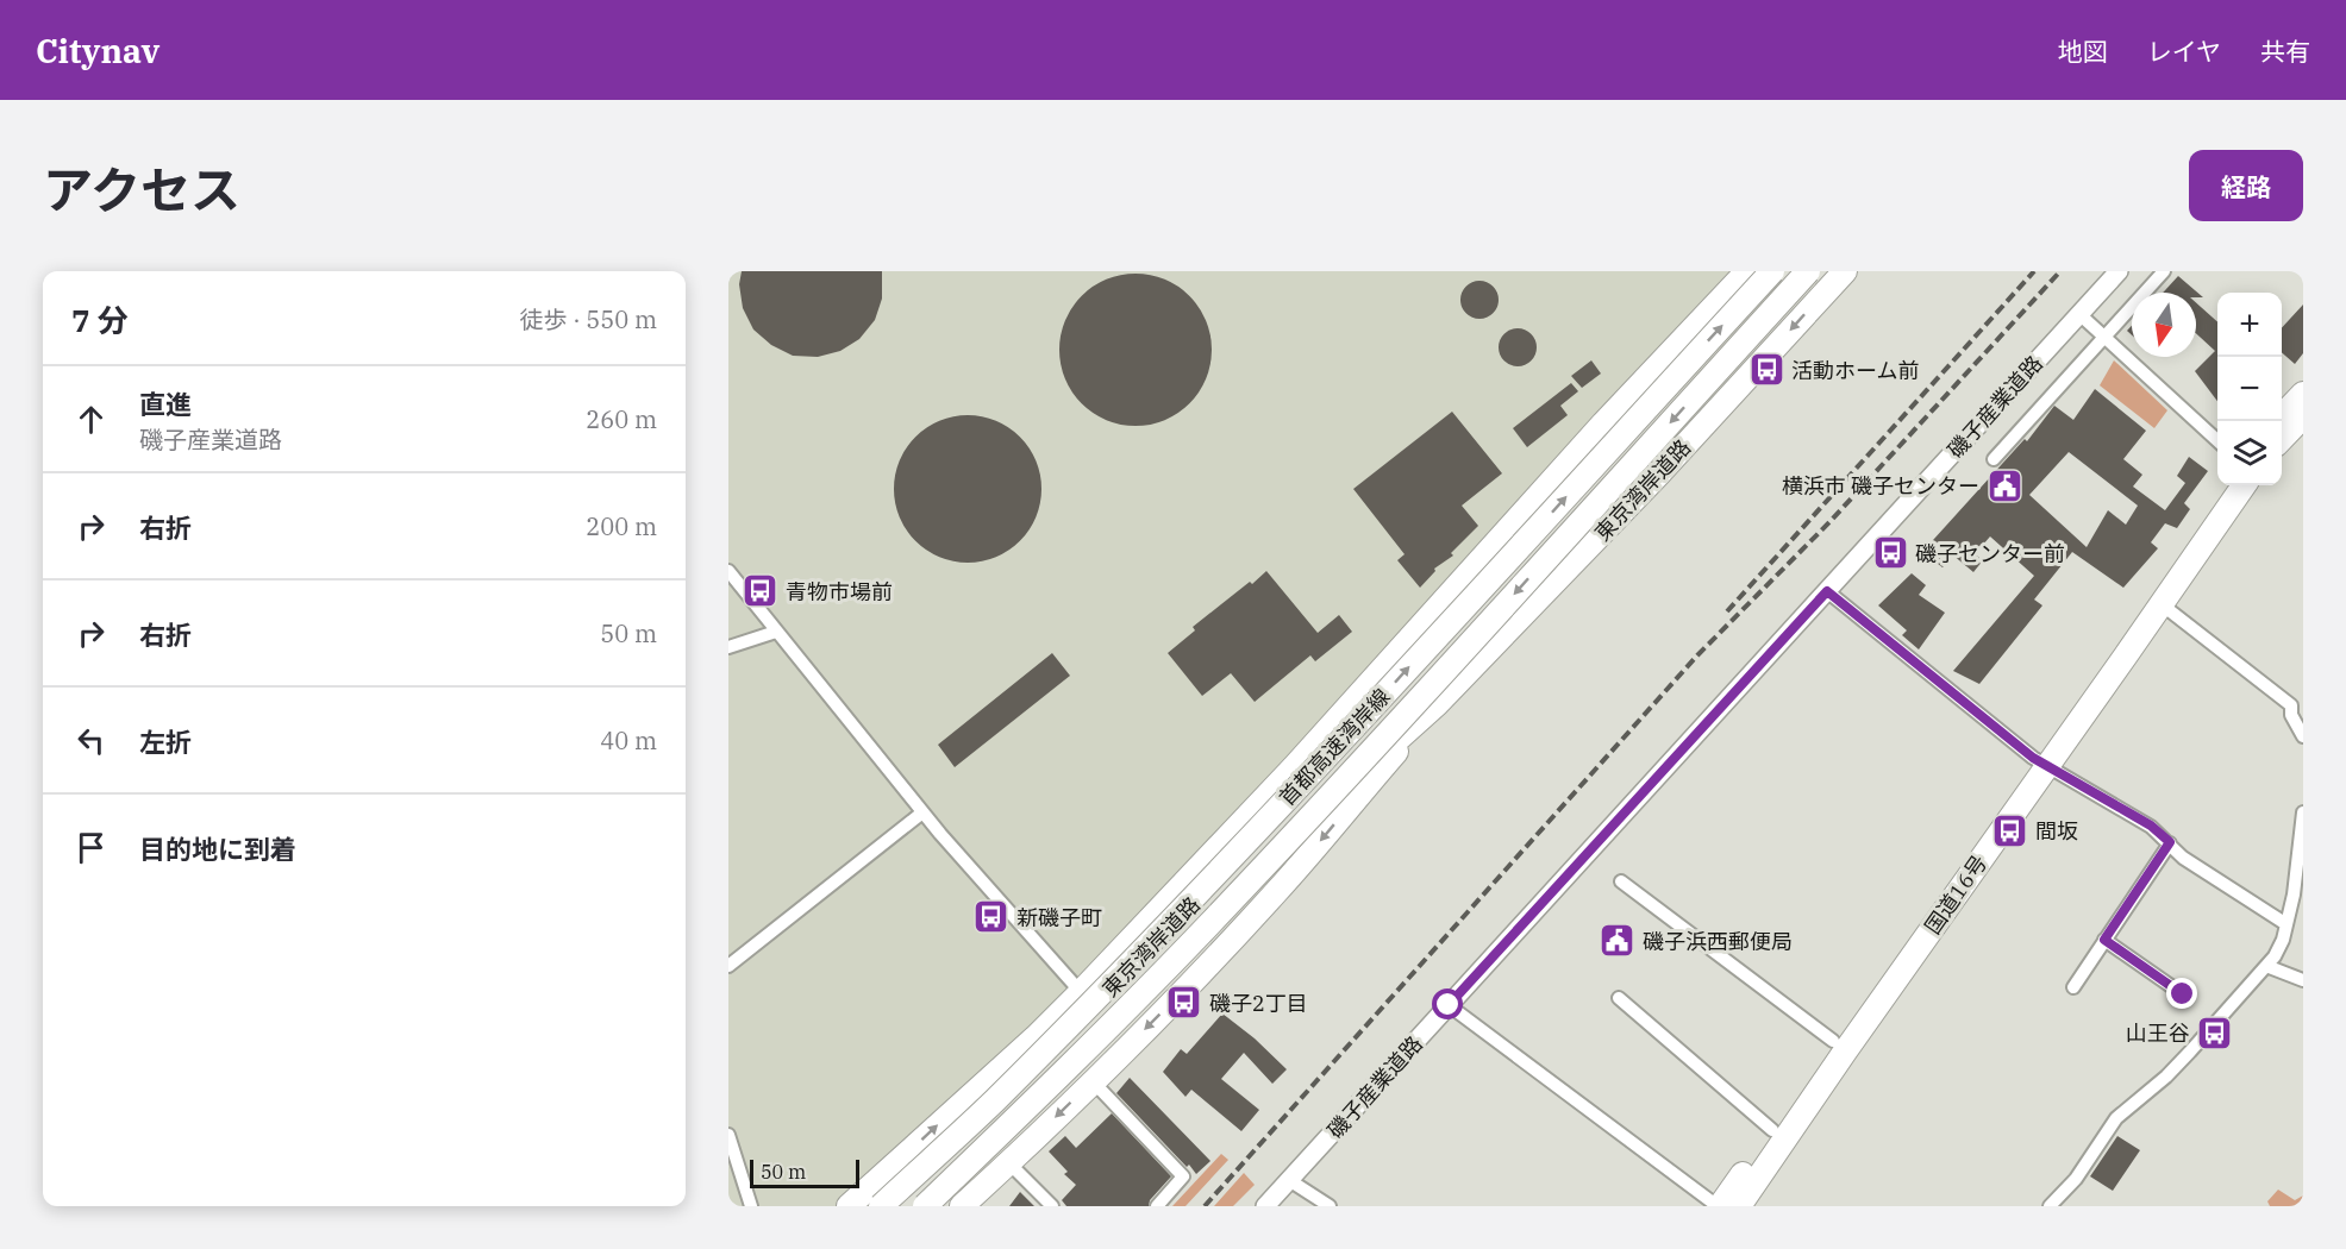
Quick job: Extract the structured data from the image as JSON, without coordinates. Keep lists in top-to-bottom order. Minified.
{"streets":{"highway":["東京湾岸道路","首都高速湾岸線","国道16号"],"street":["磯子産業道路"]},"places":{"bus stop":["活動ホーム前","磯子センター前","青物市場前","間坂","新磯子町","磯子2丁目","山王谷"],"public building":["横浜市 磯子センター","磯子浜西郵便局"]},"scale_bar":"50 m","north":"bottom","page":{"header":"Citynav","nav":["地図","レイヤ","共有"],"title":"アクセス","buttons":"経路","heading":["7 分","徒歩 · 550 m"],"map_buttons":["+","−"],"list":[["直進","磯子産業道路","260 m"],["右折","200 m"],["右折","50 m"],["左折","40 m"],"目的地に到着"],"scale":"50 m"}}
